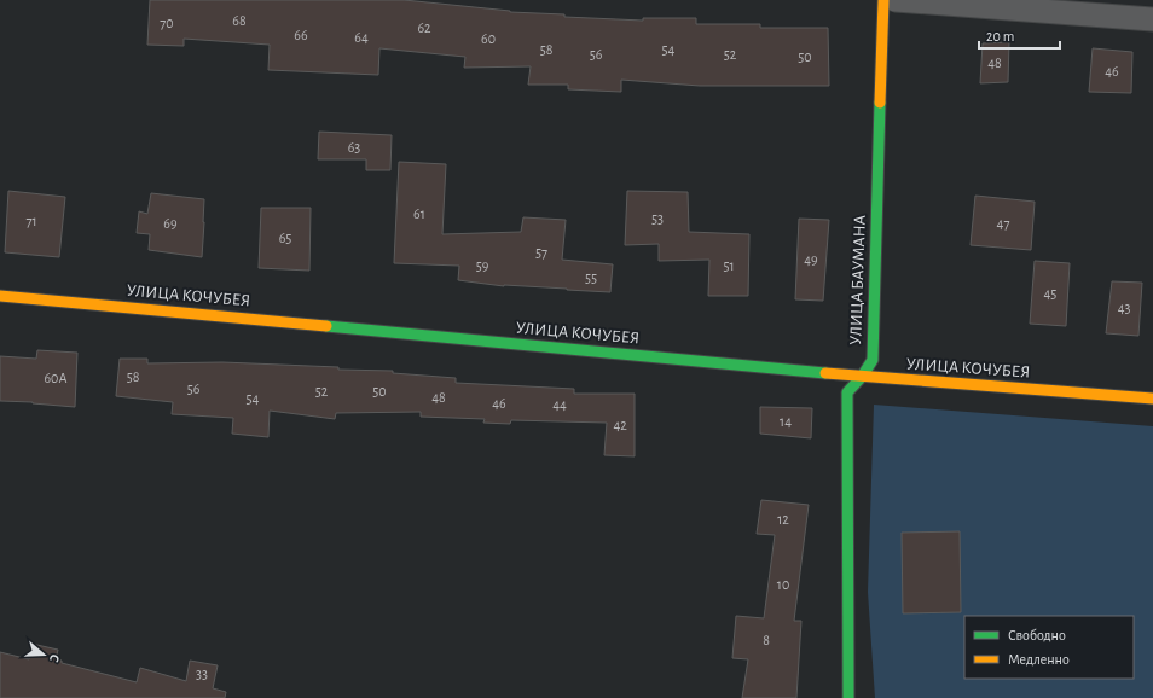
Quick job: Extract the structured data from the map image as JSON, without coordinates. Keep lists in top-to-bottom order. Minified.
{"streets":{"main road":["УЛИЦА БАУМАНА","УЛИЦА КОЧУБЕЯ"]},"crossings":[["УЛИЦА БАУМАНА","УЛИЦА КОЧУБЕЯ"]],"house_numbers":["68","70","62","66","64","60","58","54","56","52","50","48","46","63","61","53","71","69","47","65","57","49","59","51","55","45","43","58","60А","56","52","50","48","54","46","44","14","42","12","10","8","33"],"legend":["Свободно","Медленно"],"scale_bar":"20 m","north":"right"}
